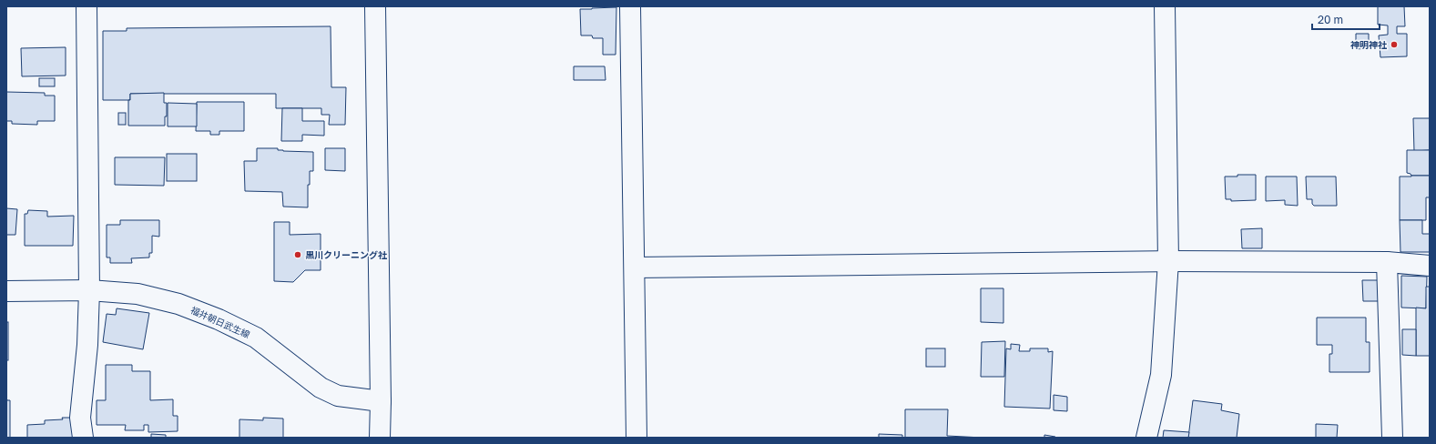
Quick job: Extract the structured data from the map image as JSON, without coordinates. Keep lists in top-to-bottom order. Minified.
{"streets":{"street":["福井朝日武生線"]},"places":["神明神社","黒川クリーニング社"],"scale_bar":"20 m"}
